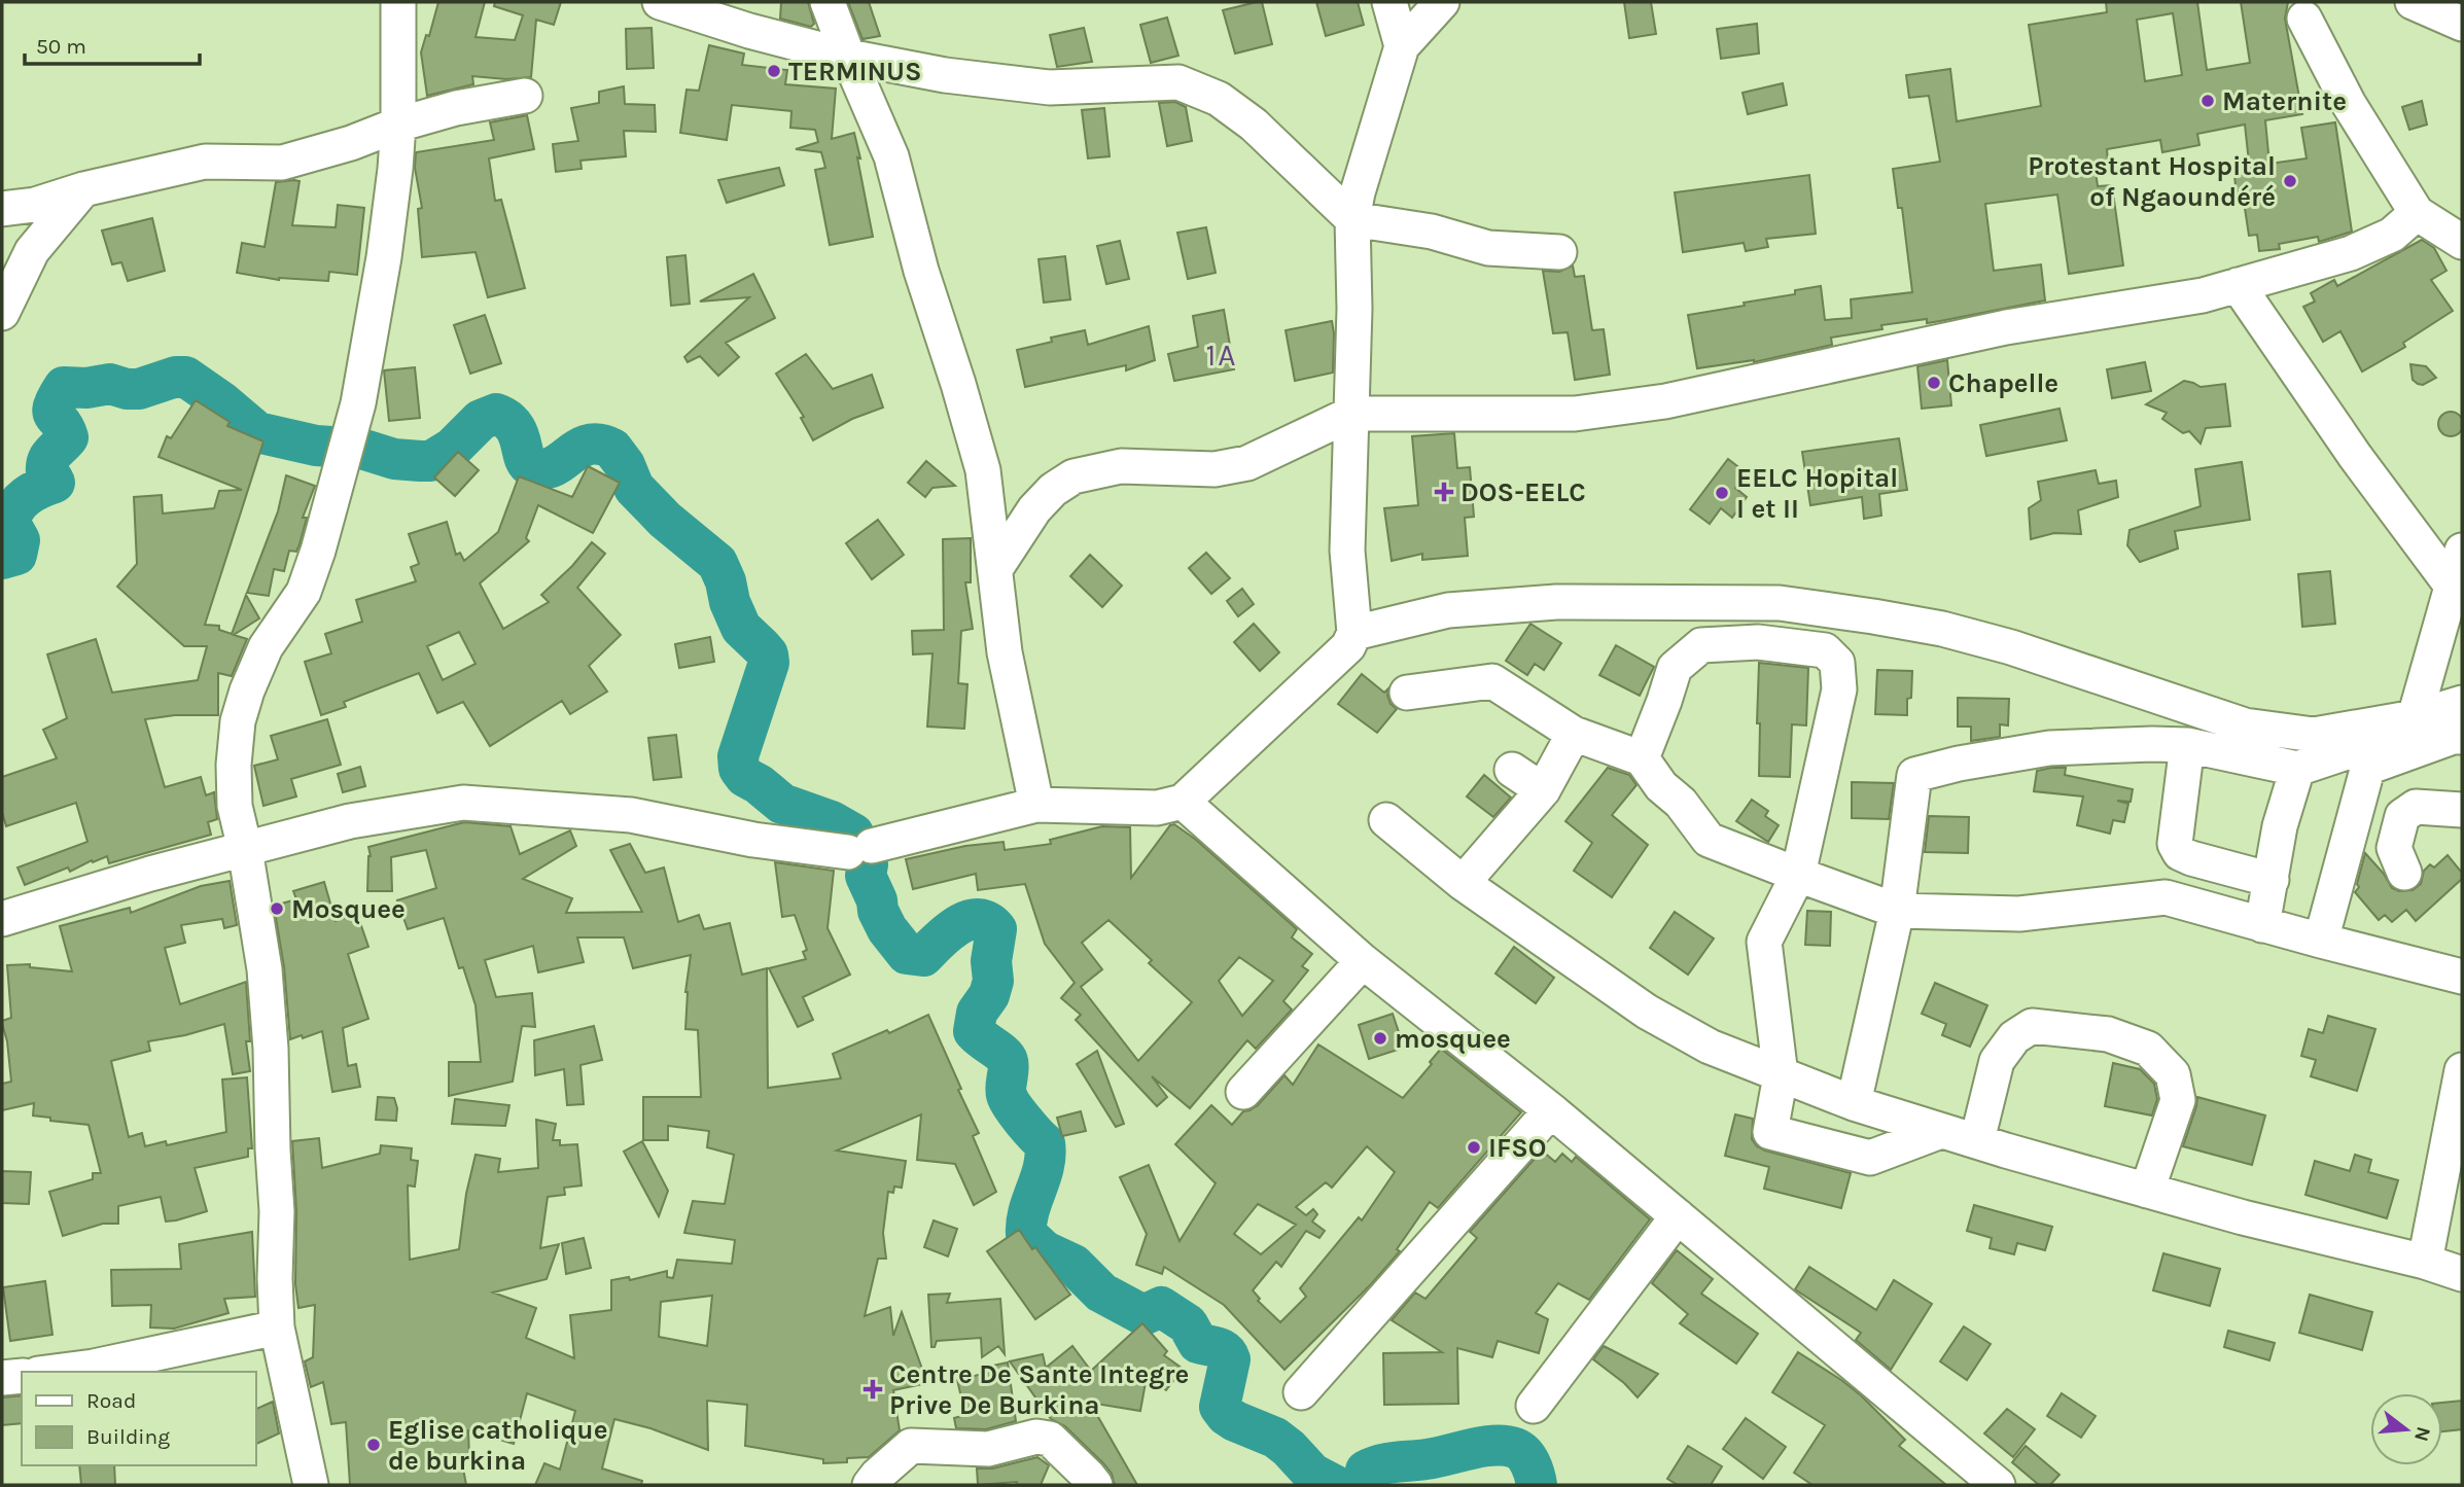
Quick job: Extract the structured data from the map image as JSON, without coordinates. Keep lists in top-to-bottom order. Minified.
{"districts":["1A"],"places":{"other":["TERMINUS","Maternite","Protestant Hospital of Ngaoundéré","Chapelle","EELC Hopital I et II","Mosquee","mosquee","IFSO","Eglise catholique de burkina"],"health":["DOS-EELC","Centre De Sante Integre Prive De Burkina"]},"legend":["Road","Building"],"scale_bar":"50 m","north":"right"}
